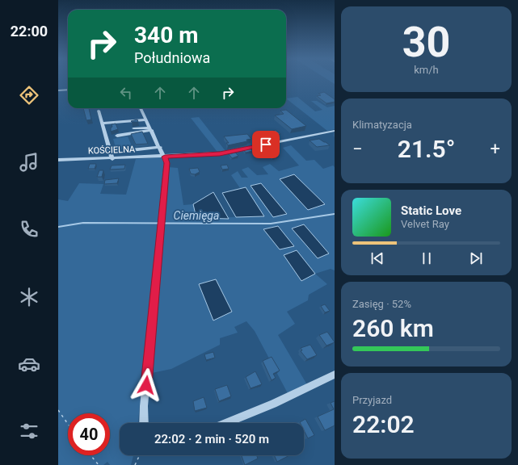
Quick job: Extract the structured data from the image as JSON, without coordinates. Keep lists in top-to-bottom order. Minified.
{"streets":{"street":["KOŚCIELNA"]},"water":["Ciemięga"],"page":{"tabs":"22:00","tile":[["30","km/h"],"Klimatyzacja",["Zasięg · 52%","260 km"],["Przyjazd","22:02"]],"turn":["340 m","Południowa"],"heat":["−","21.5°","+"],"song":["Static Love","Velvet Ray"],"limit":"40","trip":"22:02 · 2 min · 520 m"}}
